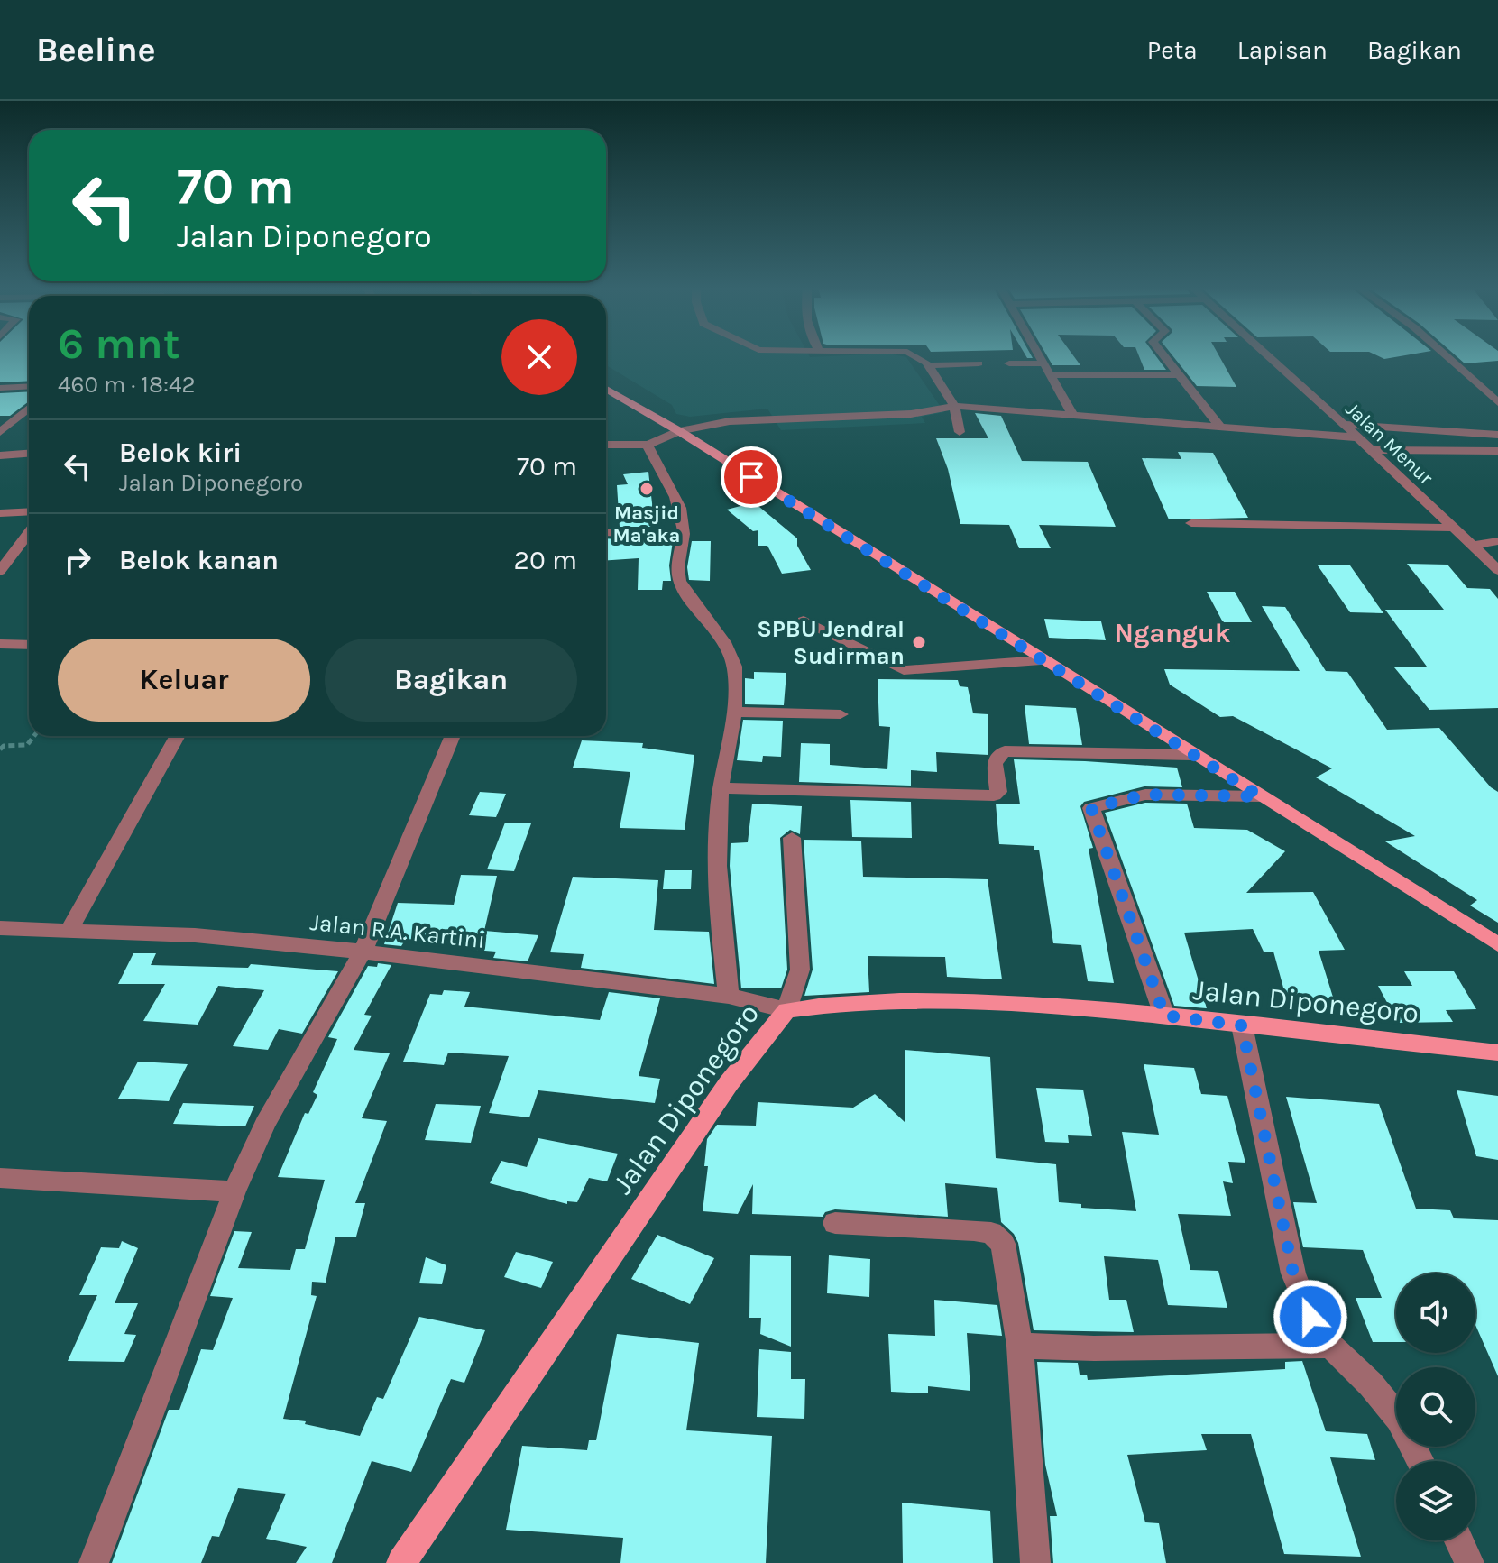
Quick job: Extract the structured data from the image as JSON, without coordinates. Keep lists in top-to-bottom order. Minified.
{"streets":{"main road":["Jalan Diponegoro"],"street":["Jalan Menur","Jalan R.A. Kartini"]},"crossings":[["Jalan R.A. Kartini","Jalan Diponegoro"]],"districts":["Nganguk"],"places":["Masjid Ma'aka","SPBU Jendral Sudirman"],"page":{"header":"Beeline","nav":["Peta","Lapisan","Bagikan"],"turn":["70 m","Jalan Diponegoro"],"heading":["6 mnt","460 m · 18:42"],"list":[{"name":"Belok kiri","note":"Jalan Diponegoro","value":"70 m"},{"name":"Belok kanan","value":"20 m"}],"buttons":["Keluar","Bagikan"]}}
